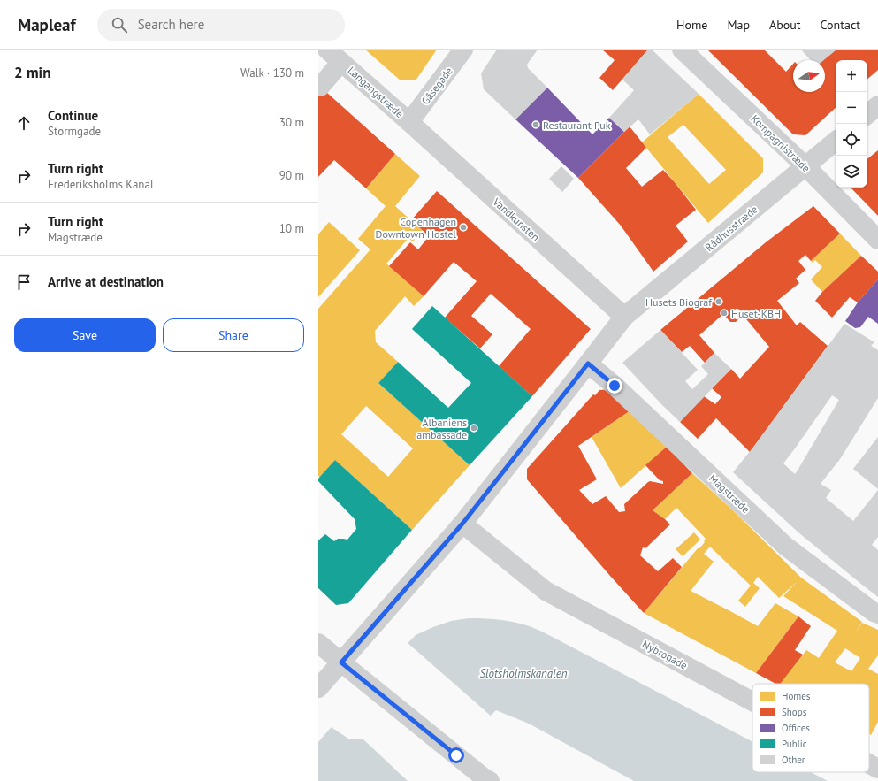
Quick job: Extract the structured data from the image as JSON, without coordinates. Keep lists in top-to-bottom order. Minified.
{"streets":{"street":["Gåsegade","Løngangstræde","Kompagnistræde","Vandkunsten","Rådhusstræde","Magstræde","Nybrogade"]},"crossings":[["Gåsegade","Løngangstræde"],["Gåsegade","Vandkunsten"],["Løngangstræde","Vandkunsten"],["Kompagnistræde","Rådhusstræde"],["Vandkunsten","Rådhusstræde"],["Rådhusstræde","Magstræde"],["Rådhusstræde","Nybrogade"]],"water":["Slotsholmskanalen"],"places":["Restaurant Puk","Copenhagen Downtown Hostel","Husets Biograf","Huset-KBH","Albaniens ambassade"],"legend":["Homes","Shops","Offices","Public","Other"],"north":"right","page":{"header":"Mapleaf","search":"Search here","nav":["Home","Map","About","Contact"],"heading":["2 min","Walk · 130 m"],"map_buttons":["+","−"],"list":[["Continue","Stormgade","30 m"],["Turn right","Frederiksholms Kanal","90 m"],["Turn right","Magstræde","10 m"],"Arrive at destination"],"buttons":["Save","Share"]}}
